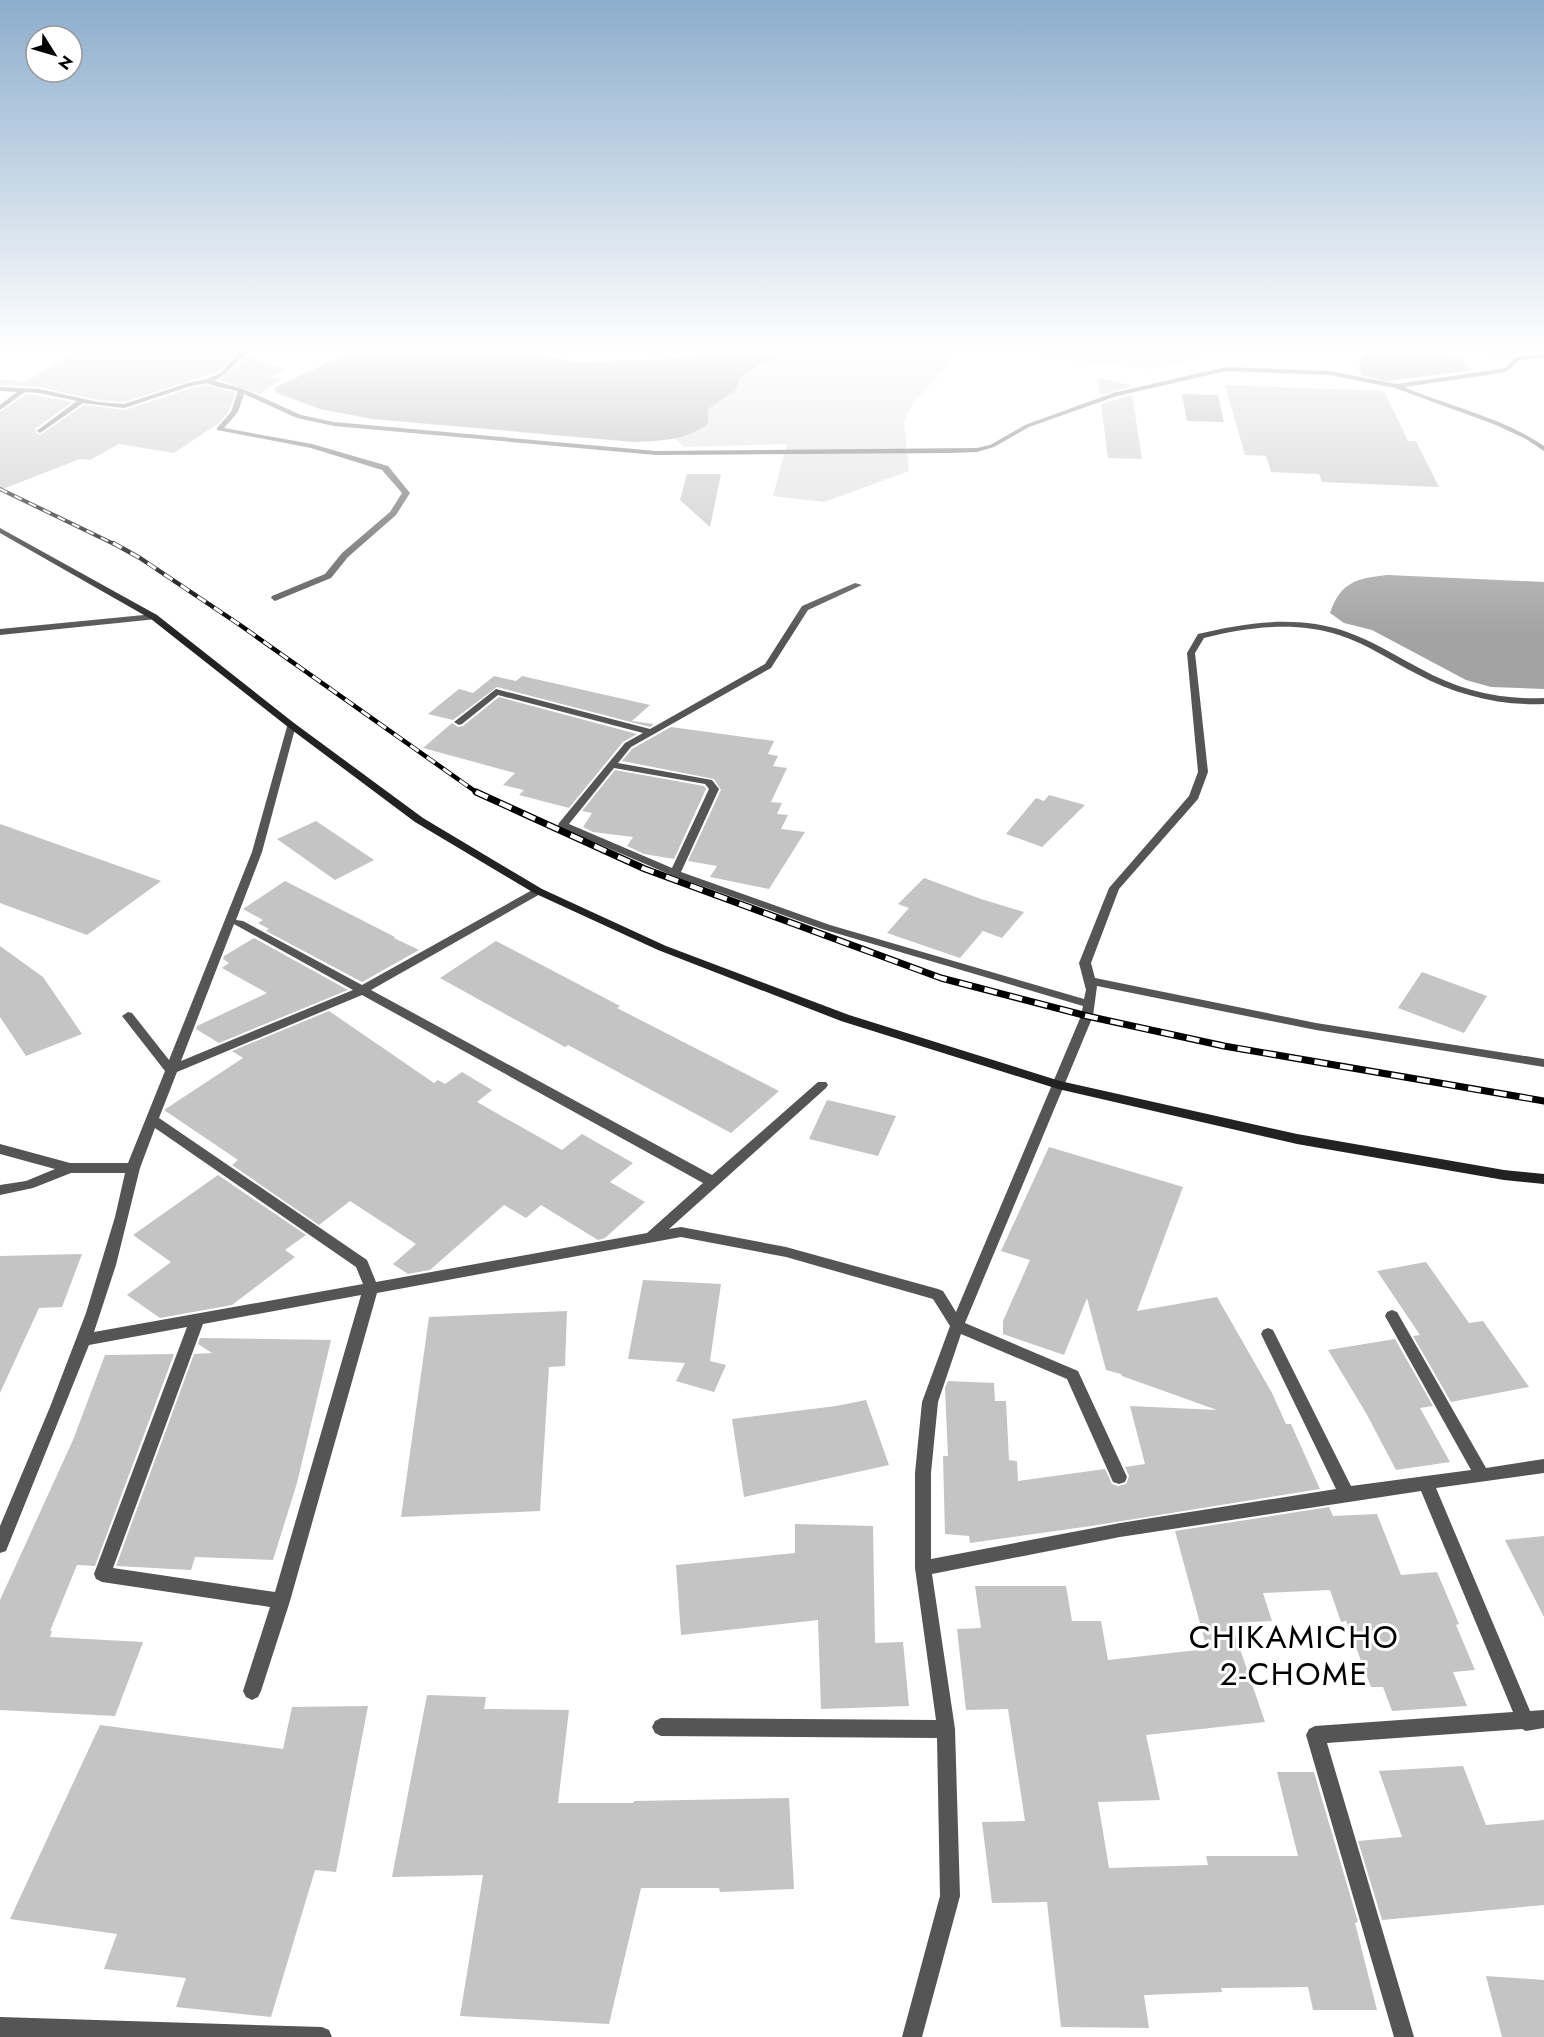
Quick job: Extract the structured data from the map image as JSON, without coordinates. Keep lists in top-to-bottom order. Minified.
{"districts":["CHIKAMICHO 2-CHOME"],"north":"bottom right"}
